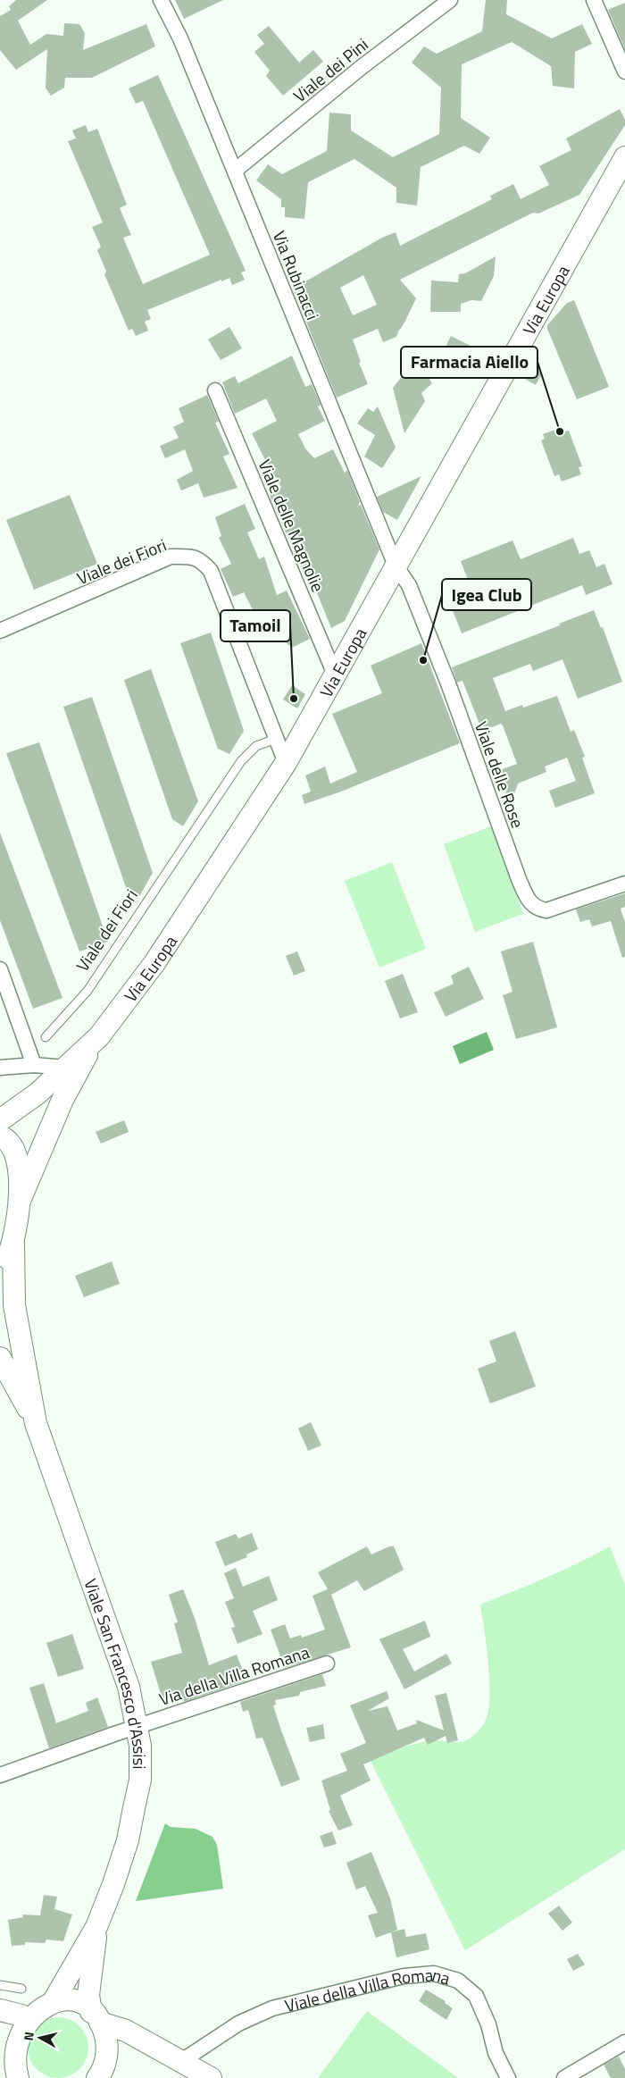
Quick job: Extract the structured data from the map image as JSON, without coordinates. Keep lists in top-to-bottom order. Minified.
{"streets":{"street":["Viale dei Pini","Via Rubinacci","Via Europa","Viale delle Magnolie","Viale dei Fiori","Viale delle Rose","Viale San Francesco d'Assisi","Via della Villa Romana","Viale della Villa Romana"]},"crossings":[["Viale dei Pini","Via Rubinacci"],["Via Rubinacci","Via Europa"],["Via Rubinacci","Viale delle Rose"],["Via Europa","Viale delle Magnolie"],["Via Europa","Viale dei Fiori"],["Via Europa","Viale delle Rose"],["Viale San Francesco d'Assisi","Via della Villa Romana"]],"places":["Farmacia Aiello","Igea Club","Tamoil"],"north":"left"}
